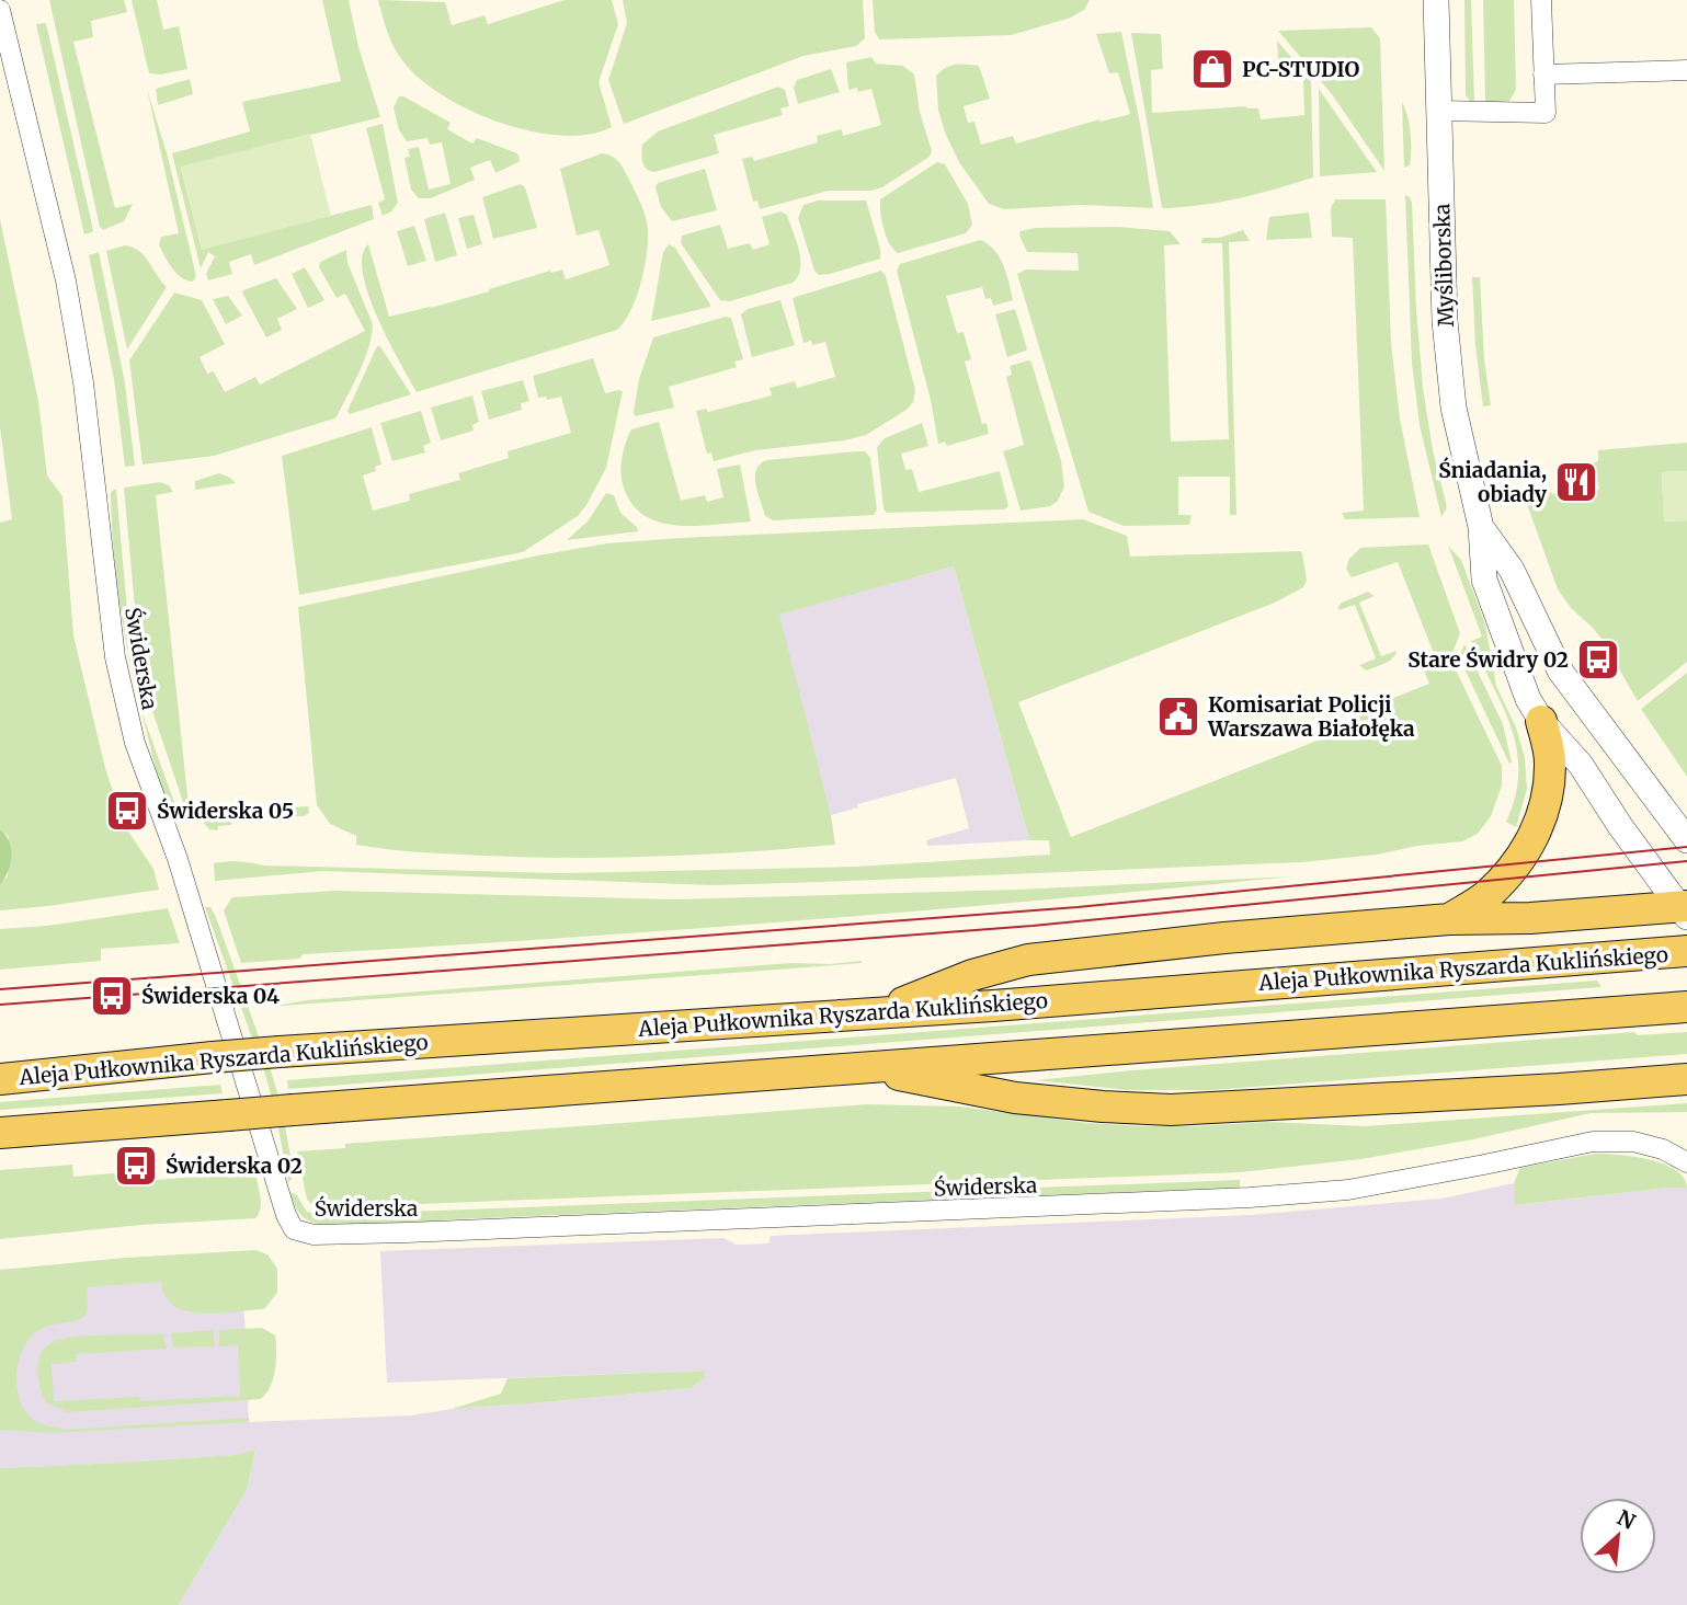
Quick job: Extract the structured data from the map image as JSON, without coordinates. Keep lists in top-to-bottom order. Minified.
{"streets":{"main road":["Aleja Pułkownika Ryszarda Kuklińskiego"],"street":["Myśliborska","Świderska"]},"places":{"shop":["PC-STUDIO"],"restaurant":["Śniadania, obiady"],"bus stop":["Stare Świdry 02","Świderska 05","Świderska 04","Świderska 02"],"public building":["Komisariat Policji Warszawa Białołęka"]},"north":"top right"}
